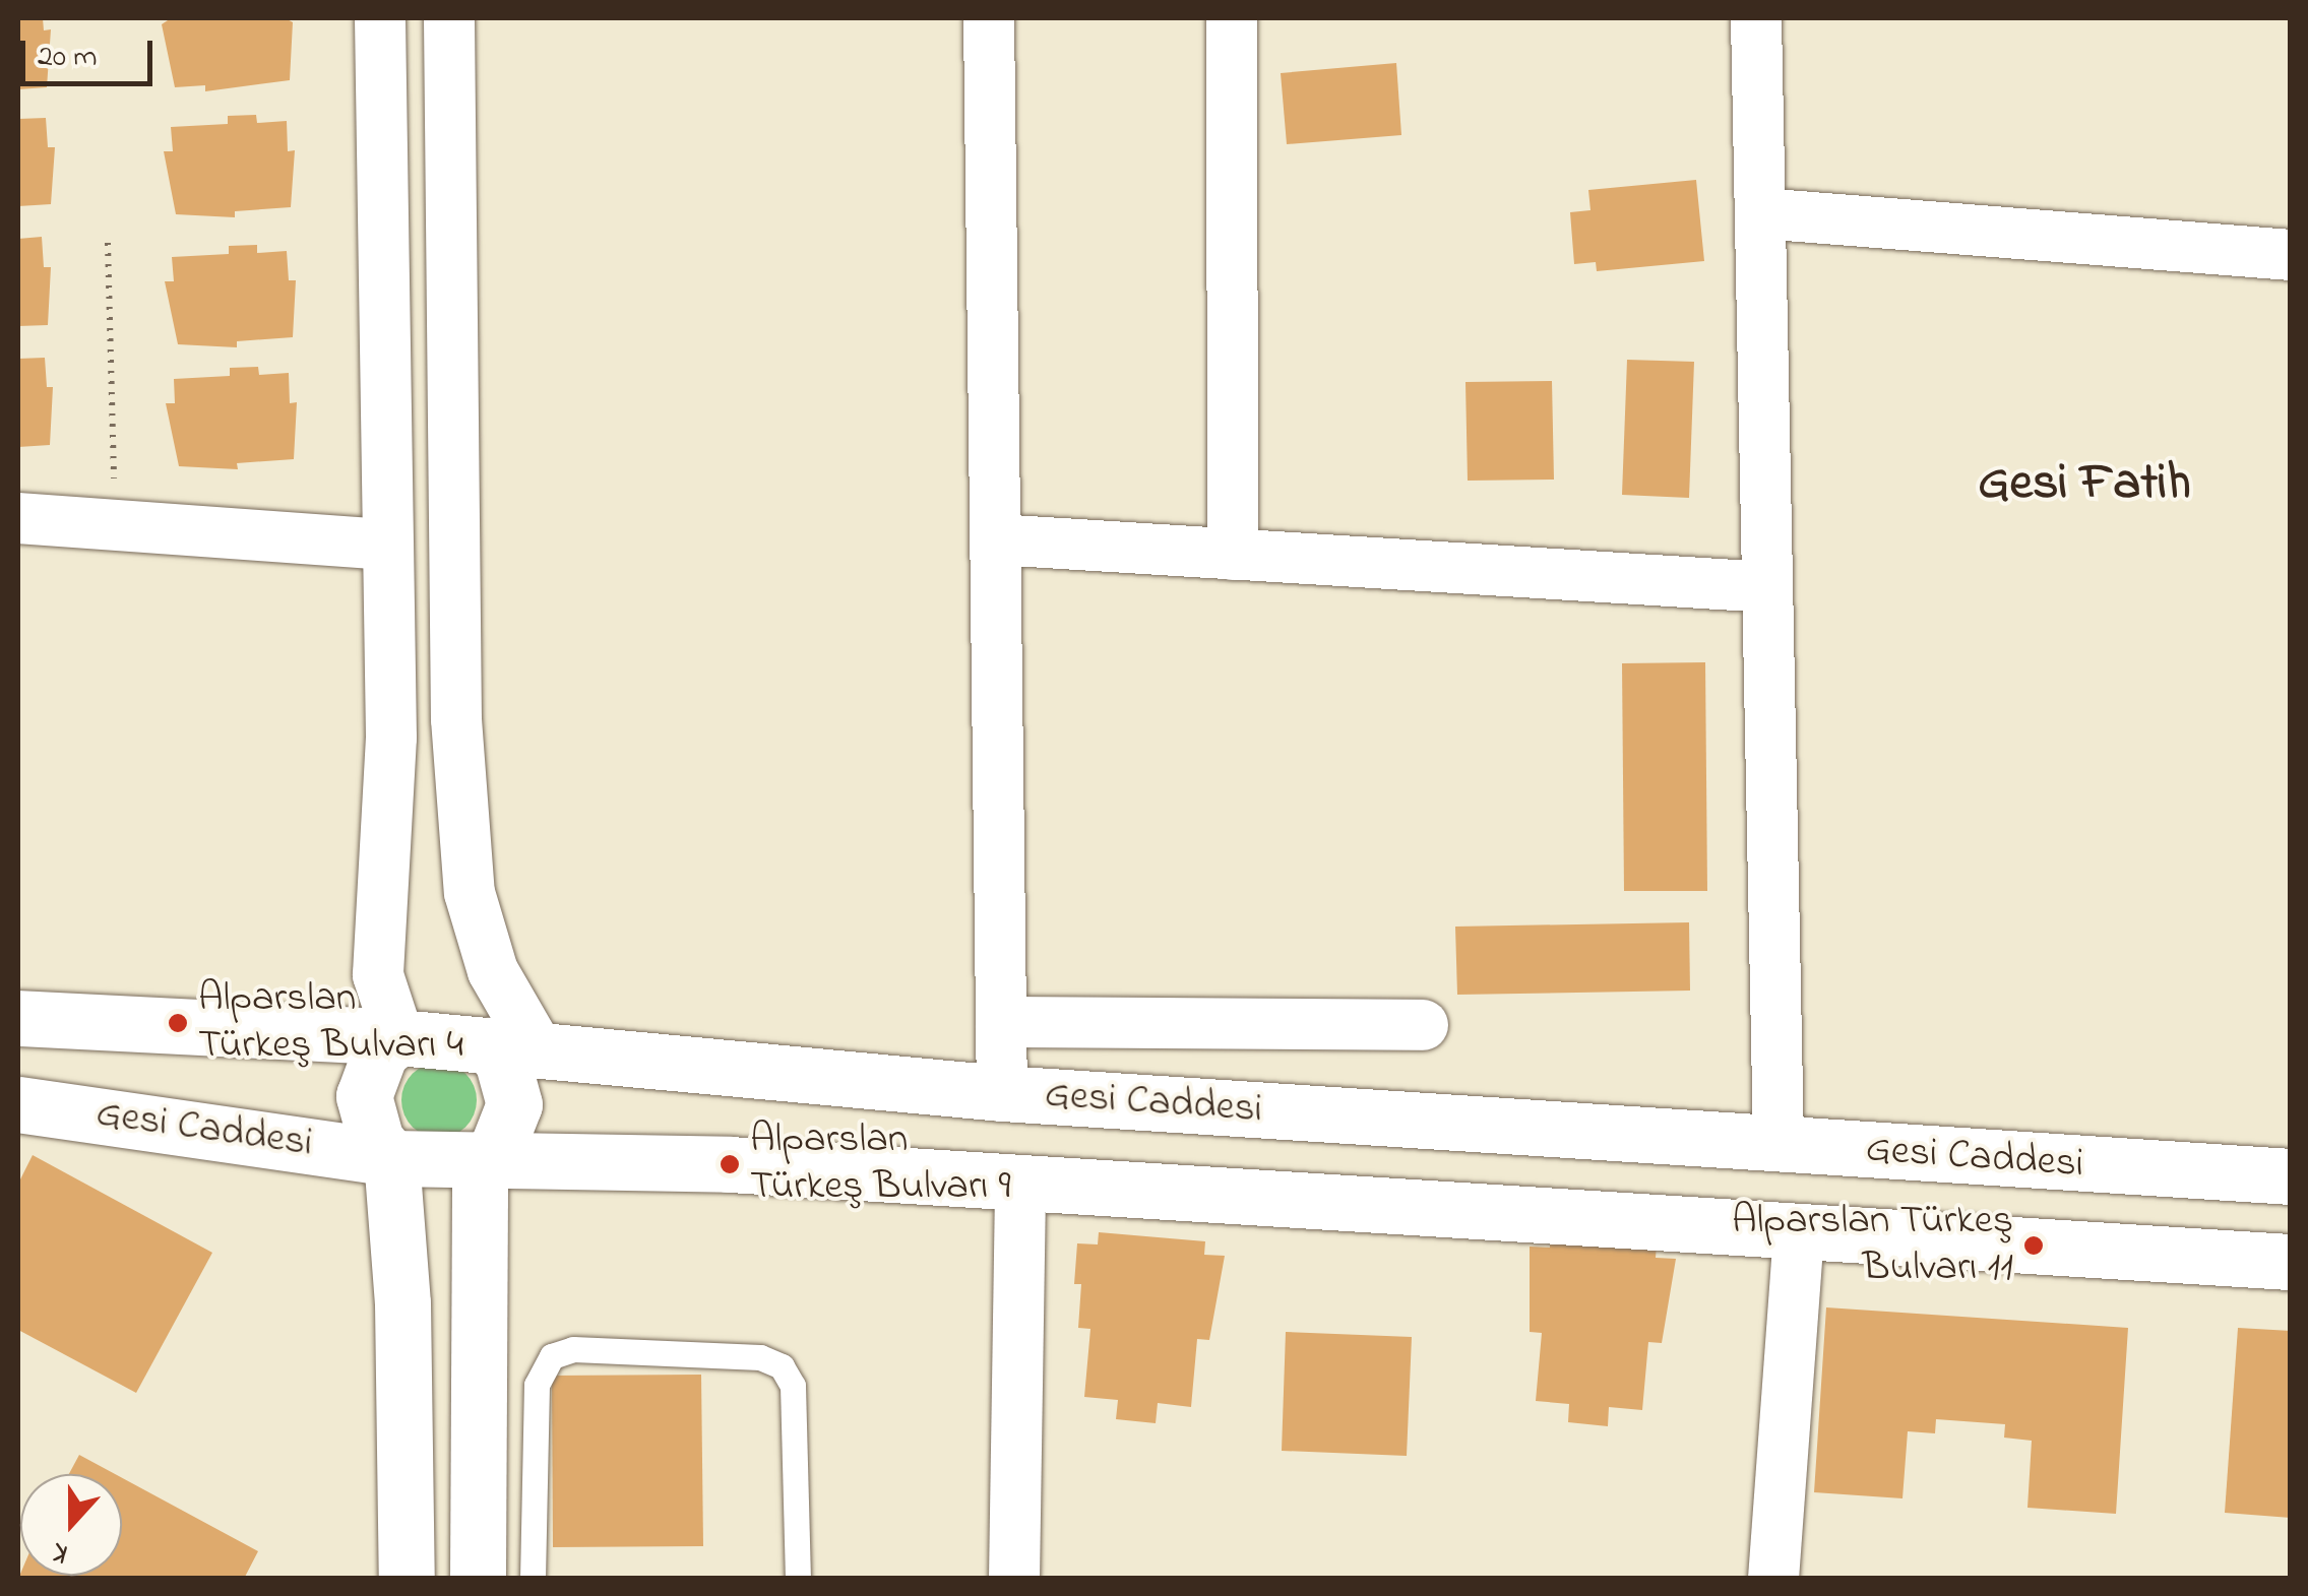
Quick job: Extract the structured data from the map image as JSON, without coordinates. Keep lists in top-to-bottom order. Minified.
{"streets":{"main road":["Gesi Caddesi"]},"districts":["Gesi Fatih"],"places":["Alparslan Türkeş Bulvarı 4","Alparslan Türkeş Bulvarı 9","Alparslan Türkeş Bulvarı 11"],"scale_bar":"20 m","north":"bottom"}
